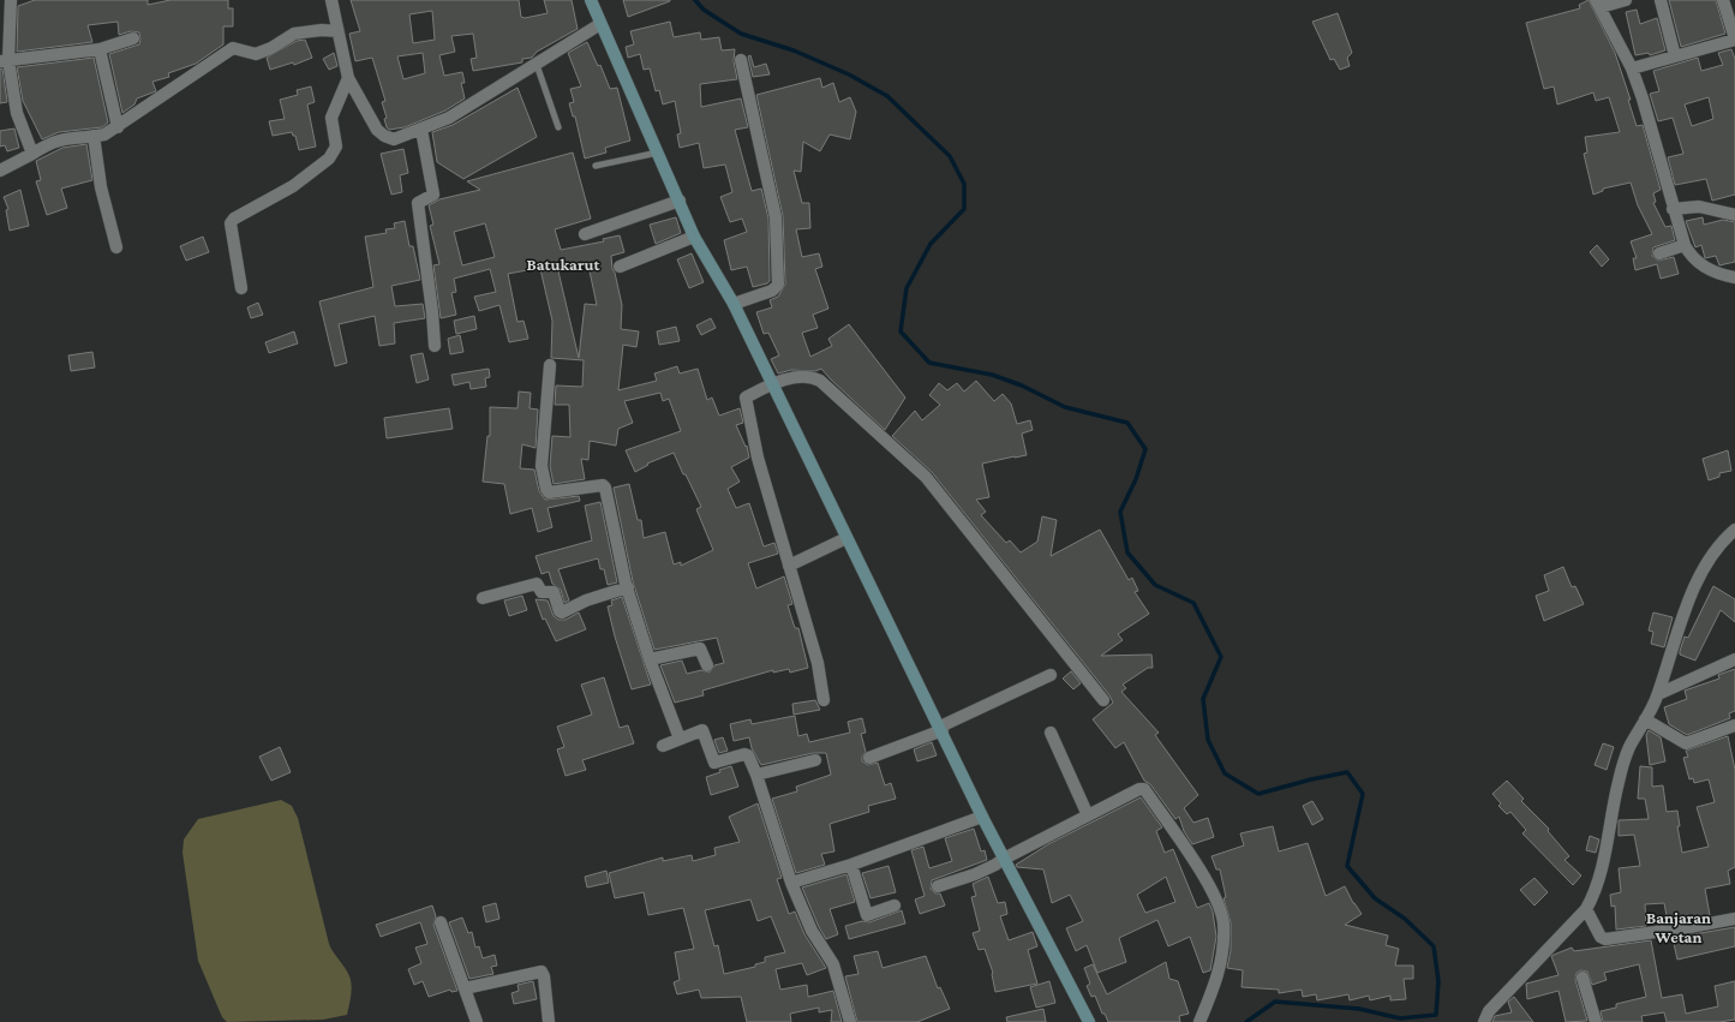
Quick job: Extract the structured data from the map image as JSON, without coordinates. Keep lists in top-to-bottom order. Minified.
{"districts":["Batukarut","Banjaran Wetan"]}
